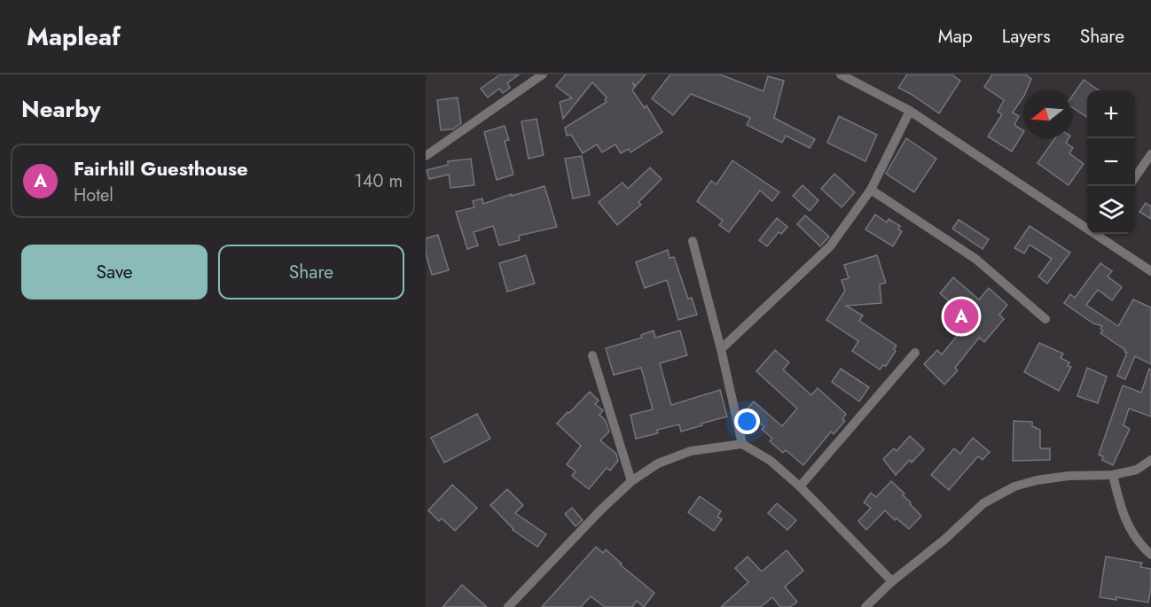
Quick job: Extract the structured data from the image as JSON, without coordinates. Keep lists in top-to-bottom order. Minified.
{"north":"left","page":{"header":"Mapleaf","nav":["Map","Layers","Share"],"heading":"Nearby","map_buttons":["+","−"],"list":[{"mark":"A","name":"Fairhill Guesthouse","note":"Hotel","value":"140 m"}],"buttons":["Save","Share"],"pins":"A"}}
